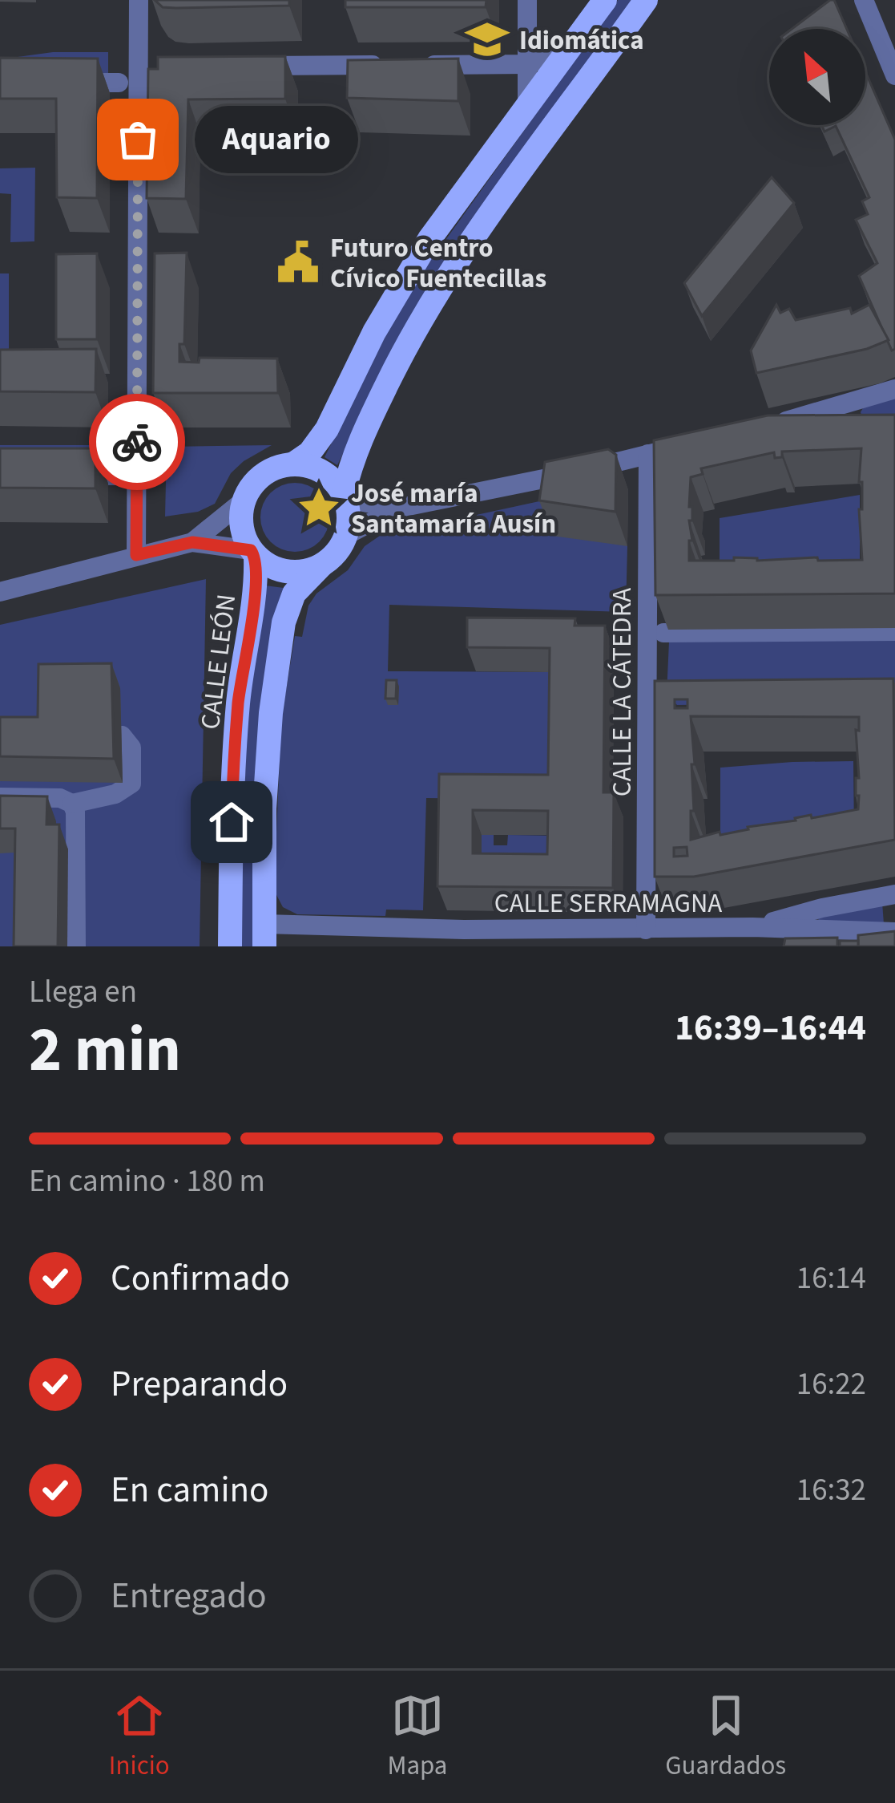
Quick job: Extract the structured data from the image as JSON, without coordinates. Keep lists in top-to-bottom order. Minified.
{"streets":{"main road":["CALLE LEÓN"],"street":["CALLE LA CÁTEDRA","CALLE SERRAMAGNA"]},"crossings":[["CALLE LA CÁTEDRA","CALLE SERRAMAGNA"]],"places":{"school or university":["Idiomática"],"other":["Aquario"],"public building":["Futuro Centro Cívico Fuentecillas"],"place":["José maría Santamaría Ausín"]},"north":"top left","page":{"bubble":"Aquario","heading":["2 min","Llega en","16:39–16:44"],"bar":"En camino · 180 m","list":[["Confirmado","16:14"],["Preparando","16:22"],["En camino","16:32"],"Entregado"],"tabs":["Inicio","Mapa","Guardados"]}}
